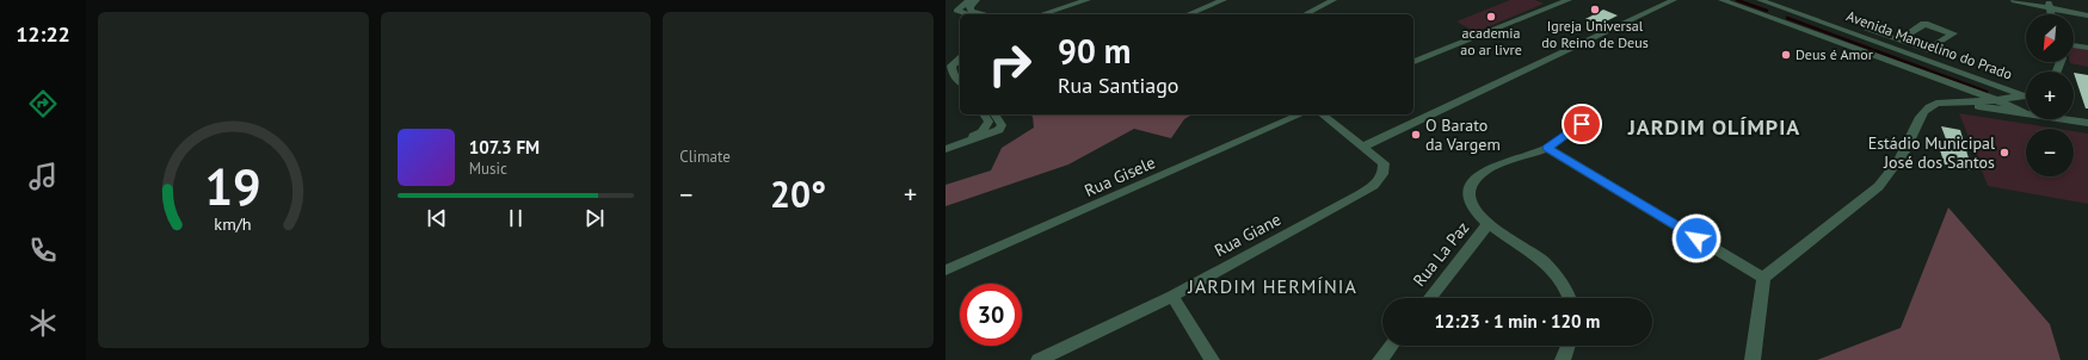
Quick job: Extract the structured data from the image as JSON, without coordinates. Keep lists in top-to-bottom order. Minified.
{"streets":{"street":["Avenida Manuelino do Prado","Rua Gisele","Rua Giane","Rua La Paz"]},"districts":["JARDIM OLÍMPIA","JARDIM HERMÍNIA"],"places":["Igreja Universal do Reino de Deus","academia ao ar livre","Deus é Amor","O Barato da Vargem","Estádio Municipal José dos Santos"],"north":"bottom left","page":{"tabs":"12:22","tile":"Climate","map_buttons":["+","−"],"turn":["90 m","Rua Santiago"],"song":["107.3 FM","Music"],"heat":["−","20°","+"],"limit":"30","trip":"12:23 · 1 min · 120 m","gauge":["19","km/h"]}}
